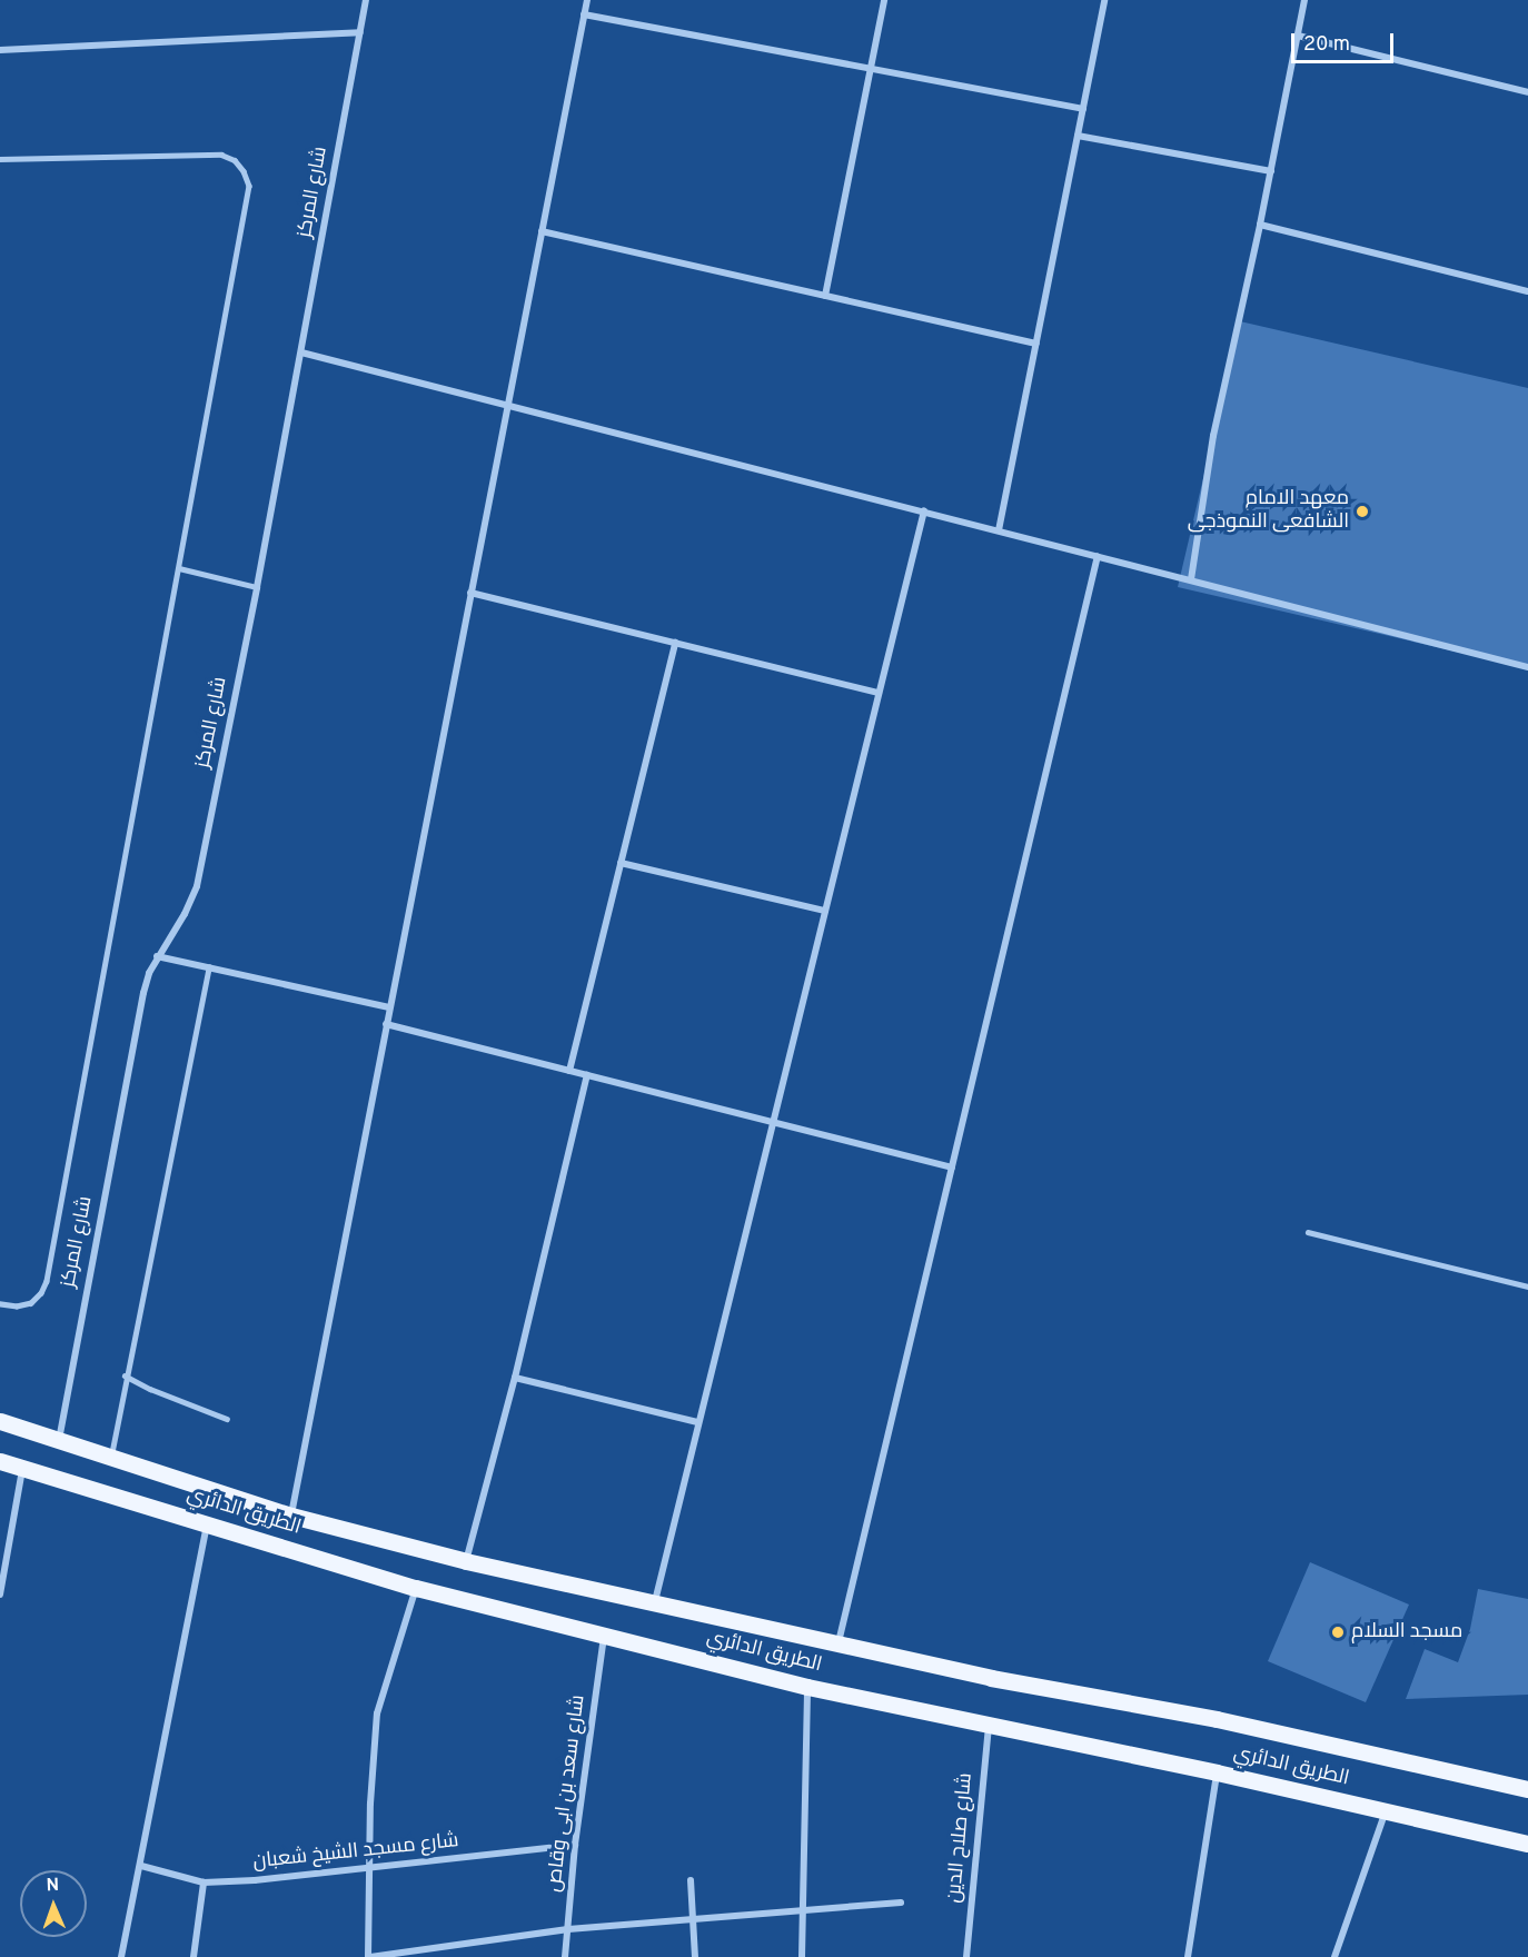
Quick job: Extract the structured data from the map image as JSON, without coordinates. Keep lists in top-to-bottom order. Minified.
{"streets":{"main road":["الطريق الدائري"],"street":["شارع المركز","شارع سعد بن ابى وقاص","شارع صلاح الدين","شارع مسجد الشيخ شعبان"]},"crossings":[["شارع المركز","الطريق الدائري"],["الطريق الدائري","شارع سعد بن ابى وقاص"],["الطريق الدائري","شارع صلاح الدين"],["شارع سعد بن ابى وقاص","شارع مسجد الشيخ شعبان"]],"places":["معهد الامام الشافعى النموذجى","مسجد السلام"],"scale_bar":"20 m","north":"top"}
